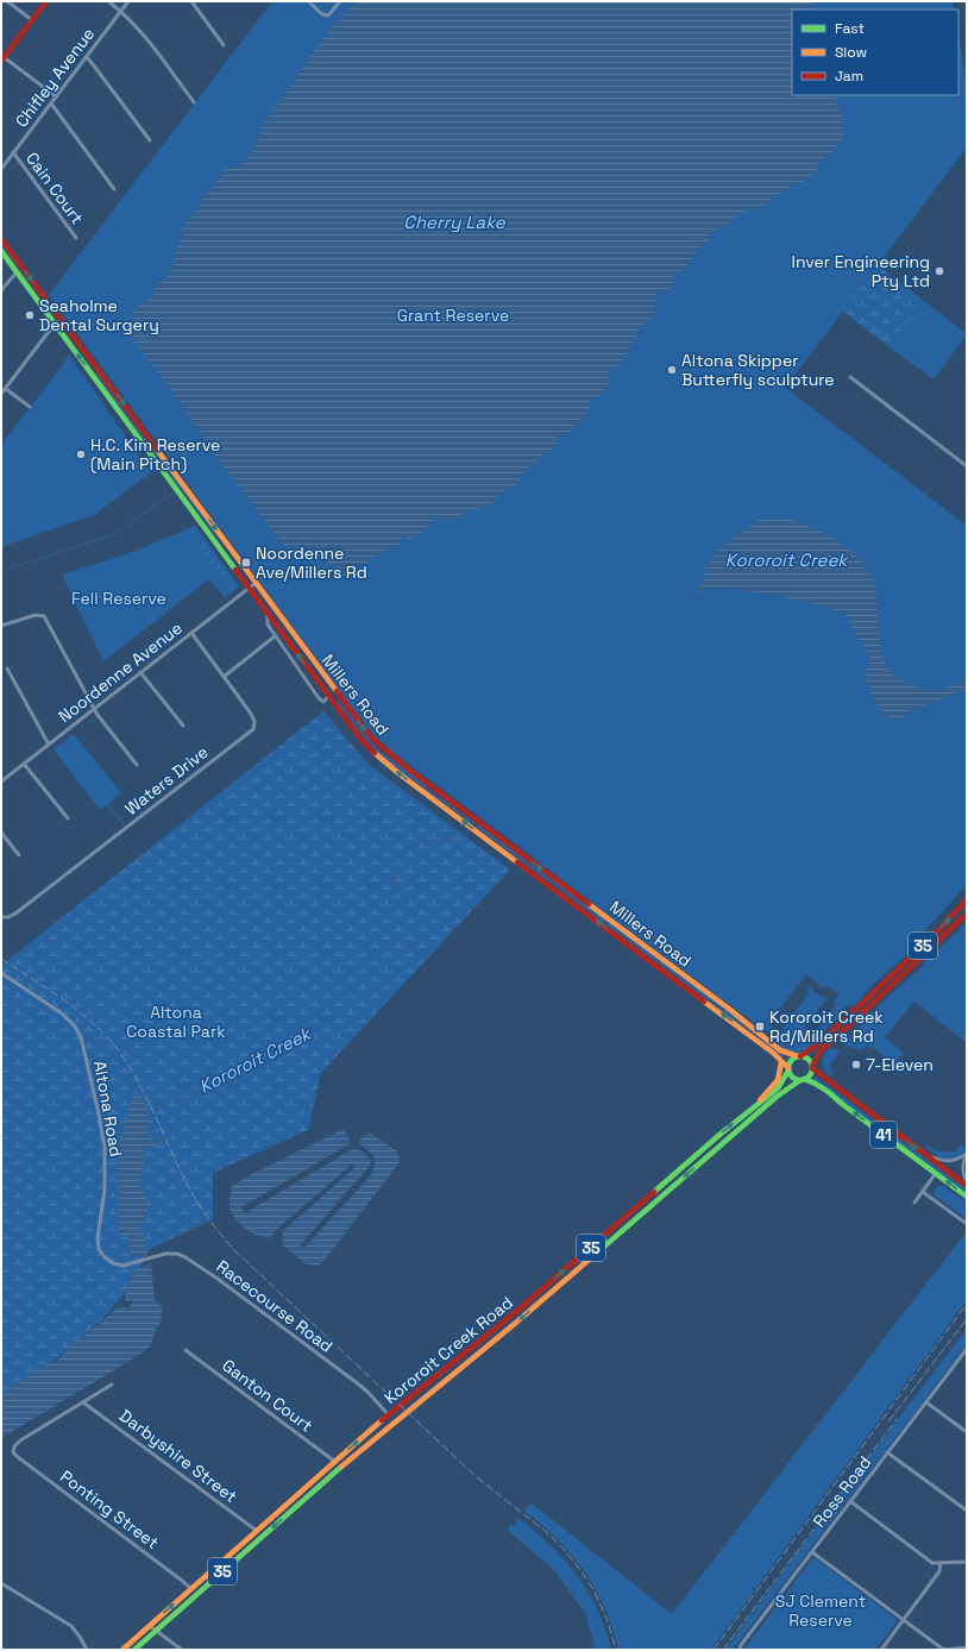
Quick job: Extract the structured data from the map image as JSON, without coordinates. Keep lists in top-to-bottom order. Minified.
{"streets":{"main road":["Millers Road","35","41","Kororoit Creek Road"],"street":["Chifley Avenue","Cain Court","Noordenne Avenue","Waters Drive","Altona Road","Racecourse Road","Ganton Court","Darbyshire Street","Ross Road","Ponting Street"]},"crossings":[["Chifley Avenue","Cain Court"],["Noordenne Avenue","Millers Road"],["Noordenne Avenue","Waters Drive"],["Millers Road","35"],["Millers Road","41"],["Millers Road","Kororoit Creek Road"],["35","41"],["35","Kororoit Creek Road"],["Altona Road","Racecourse Road"],["41","Kororoit Creek Road"],["Racecourse Road","Kororoit Creek Road"],["Kororoit Creek Road","Ganton Court"],["Kororoit Creek Road","Darbyshire Street"],["Kororoit Creek Road","Ponting Street"],["Darbyshire Street","Ponting Street"]],"water":["Cherry Lake","Kororoit Creek"],"parks":["Grant Reserve","Fell Reserve","Altona Coastal Park","SJ Clement Reserve"],"places":{"other":["Inver Engineering Pty Ltd","Seaholme Dental Surgery","Altona Skipper Butterfly sculpture","H.C. Kim Reserve (Main Pitch)","7-Eleven"],"transit":["Noordenne Ave/Millers Rd","Kororoit Creek Rd/Millers Rd"]},"legend":["Fast","Slow","Jam"]}
